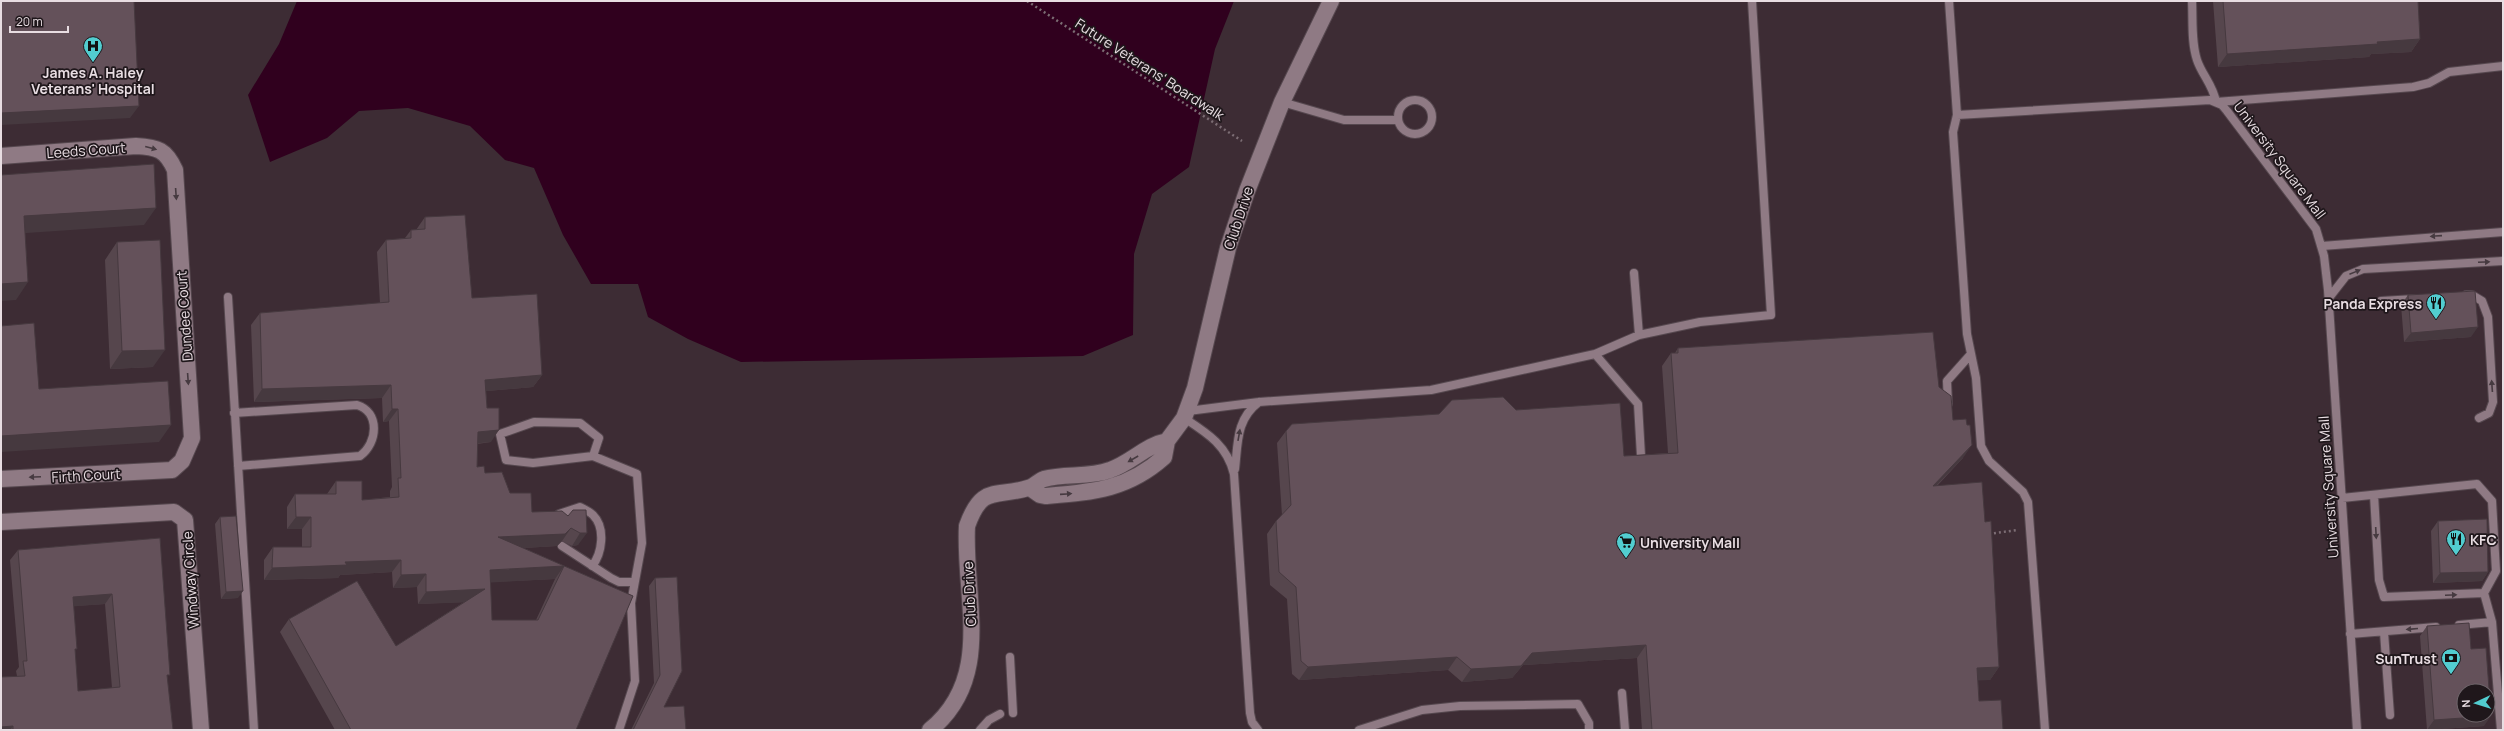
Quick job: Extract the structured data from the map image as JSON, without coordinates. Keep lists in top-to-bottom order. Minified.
{"streets":{"street":["Leeds Court","Club Drive","Dundee Court","Firth Court","Windway Circle"],"lane":["University Square Mall"],"path":["Future Veterans' Boardwalk"]},"crossings":[["Leeds Court","Dundee Court"],["Dundee Court","Firth Court"]],"one_way":["Leeds Court","Dundee Court","Firth Court"],"places":{"hospital":["James A. Haley Veterans' Hospital"],"restaurant":["Panda Express","KFC"],"supermarket":["University Mall"],"bank":["SunTrust"]},"scale_bar":"20 m","north":"left"}
